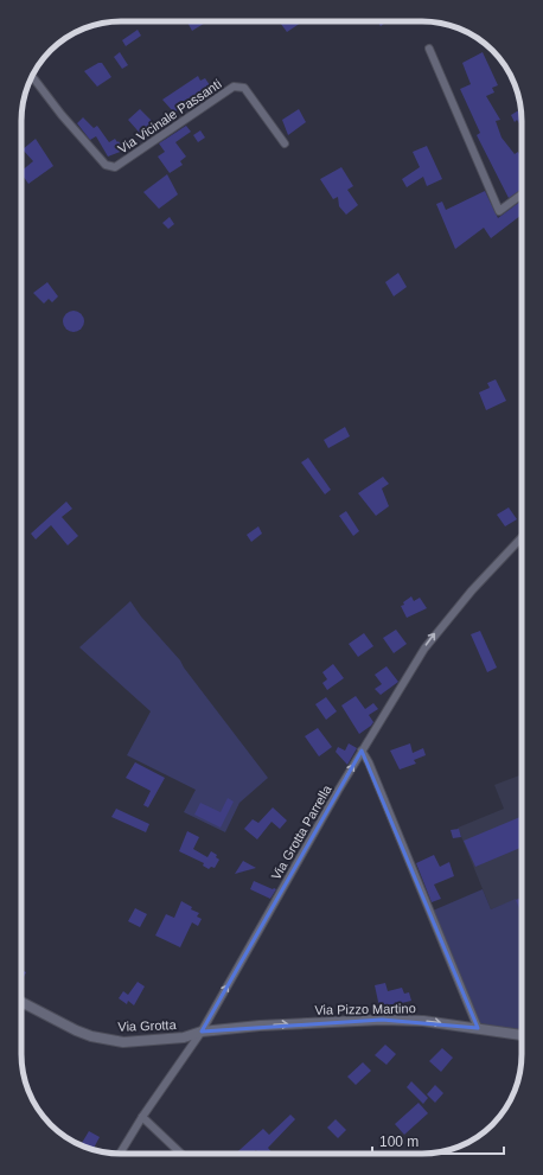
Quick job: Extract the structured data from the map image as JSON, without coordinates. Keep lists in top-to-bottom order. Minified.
{"streets":{"street":["Via Vicinale Passanti","Via Grotta Parrella","Via Pizzo Martino","Via Grotta"]},"crossings":[["Via Grotta Parrella","Via Pizzo Martino"],["Via Grotta Parrella","Via Grotta"],["Via Pizzo Martino","Via Grotta"]],"one_way":["Via Grotta Parrella","Via Pizzo Martino"],"scale_bar":"100 m"}
